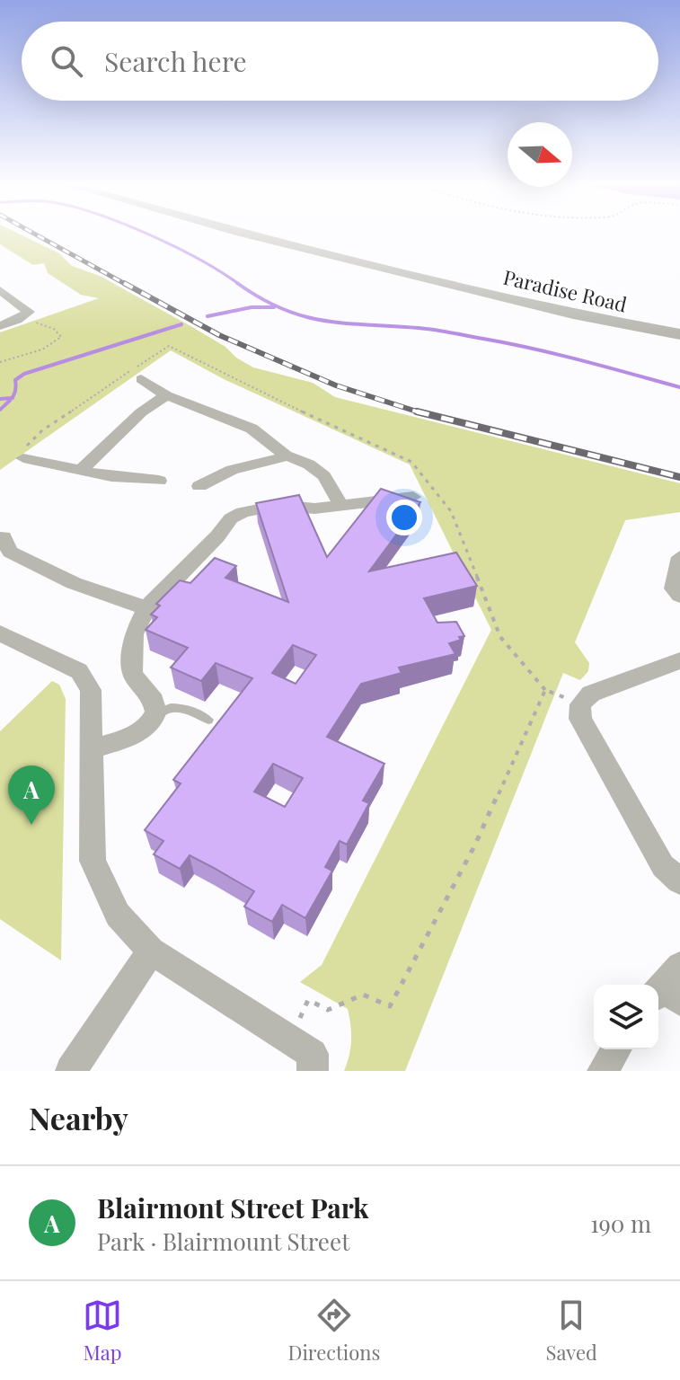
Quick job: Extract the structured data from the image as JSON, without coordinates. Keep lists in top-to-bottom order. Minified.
{"streets":{"street":["Paradise Road"]},"north":"right","page":{"search":"Search here","pins":"A","heading":"Nearby","list":[{"mark":"A","name":"Blairmont Street Park","note":"Park · Blairmount Street","value":"190 m"}],"nav":["Map","Directions","Saved"]}}
